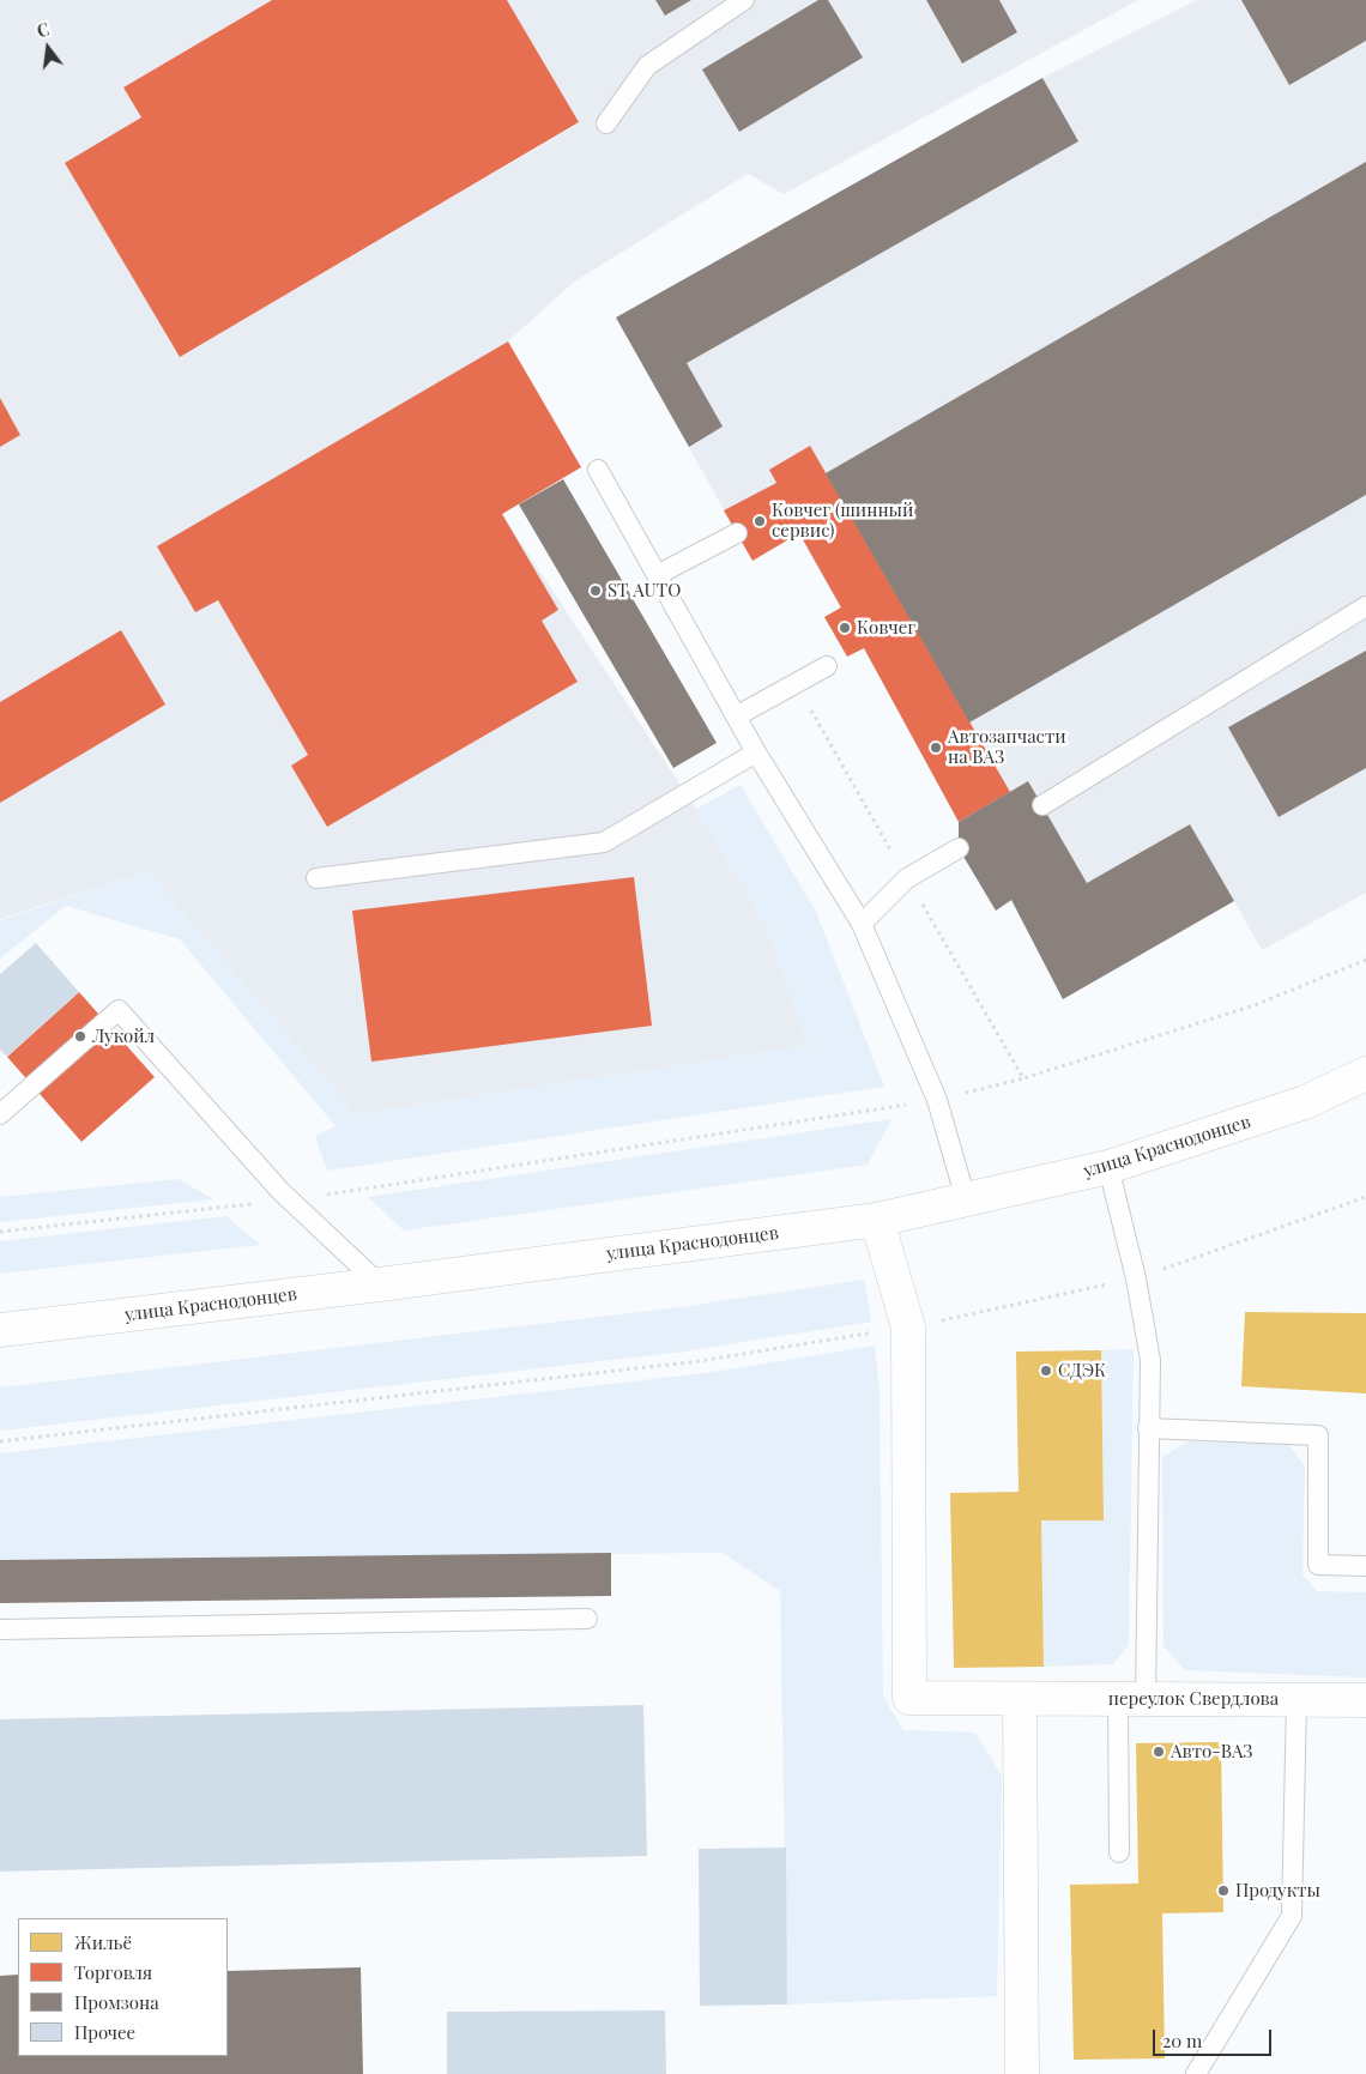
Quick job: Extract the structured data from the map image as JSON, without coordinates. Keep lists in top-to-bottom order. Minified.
{"streets":{"main road":["улица Краснодонцев","переулок Свердлова"]},"places":["Ковчег (шинный сервис)","ST AUTO","Ковчег","Автозапчасти на ВАЗ","Лукойл","СДЭК","Авто-ВАЗ","Продукты"],"legend":["Жильё","Торговля","Промзона","Прочее"],"scale_bar":"20 m","north":"top"}
